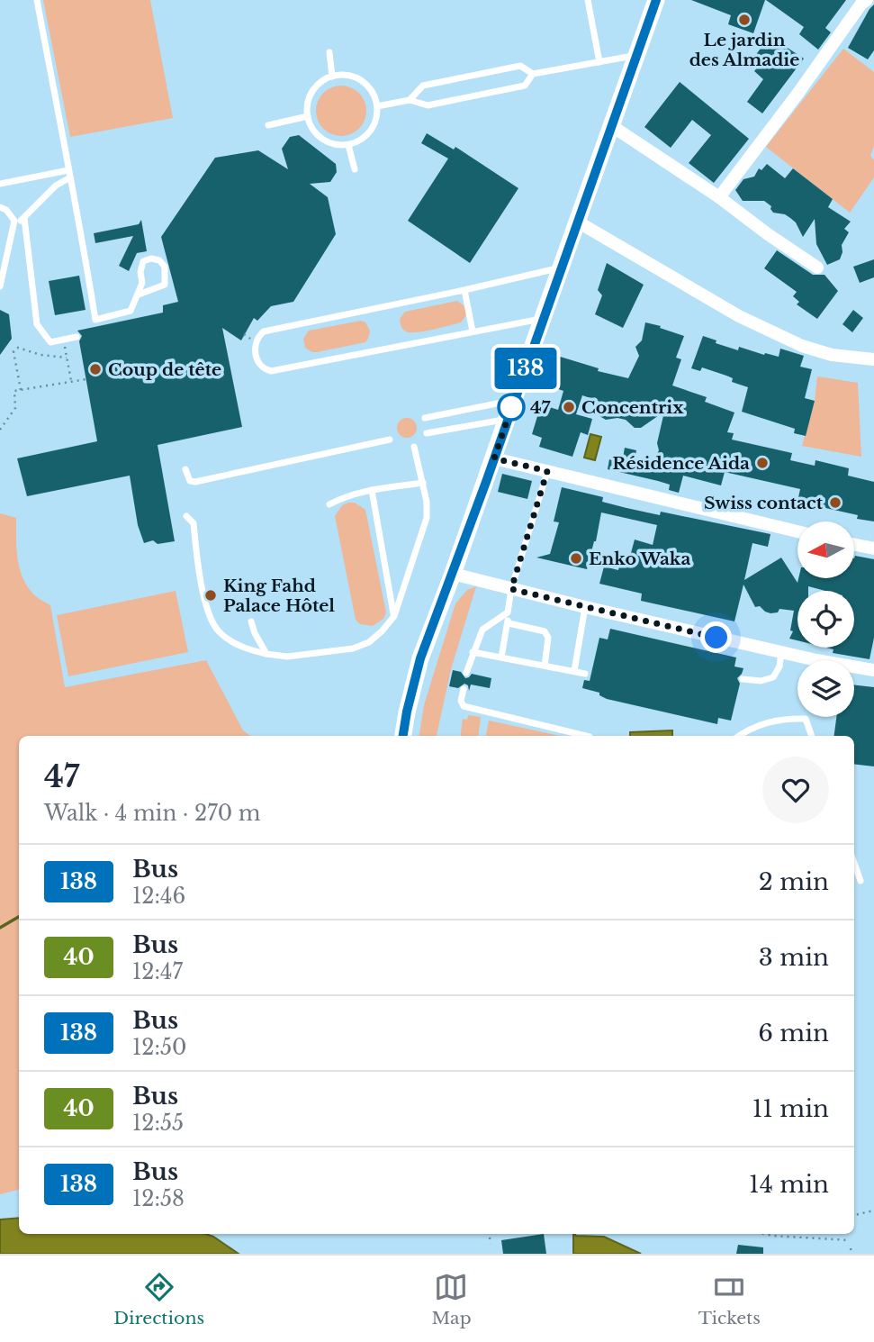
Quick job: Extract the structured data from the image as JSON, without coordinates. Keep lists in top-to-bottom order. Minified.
{"places":["Le jardin des Almadie","Coup de tête","47","Concentrix","Résidence Aida","Swiss contact","Enko Waka","King Fahd Palace Hôtel"],"lines":["bus line 138"],"north":"left","page":{"on_map":"138","heading":["47","Walk · 4 min · 270 m"],"list":[{"mark":"138","name":"Bus","note":"12:46","value":"2 min"},{"mark":"40","name":"Bus","note":"12:47","value":"3 min"},{"mark":"138","name":"Bus","note":"12:50","value":"6 min"},{"mark":"40","name":"Bus","note":"12:55","value":"11 min"},{"mark":"138","name":"Bus","note":"12:58","value":"14 min"}],"tabs":["Directions","Map","Tickets"]}}
